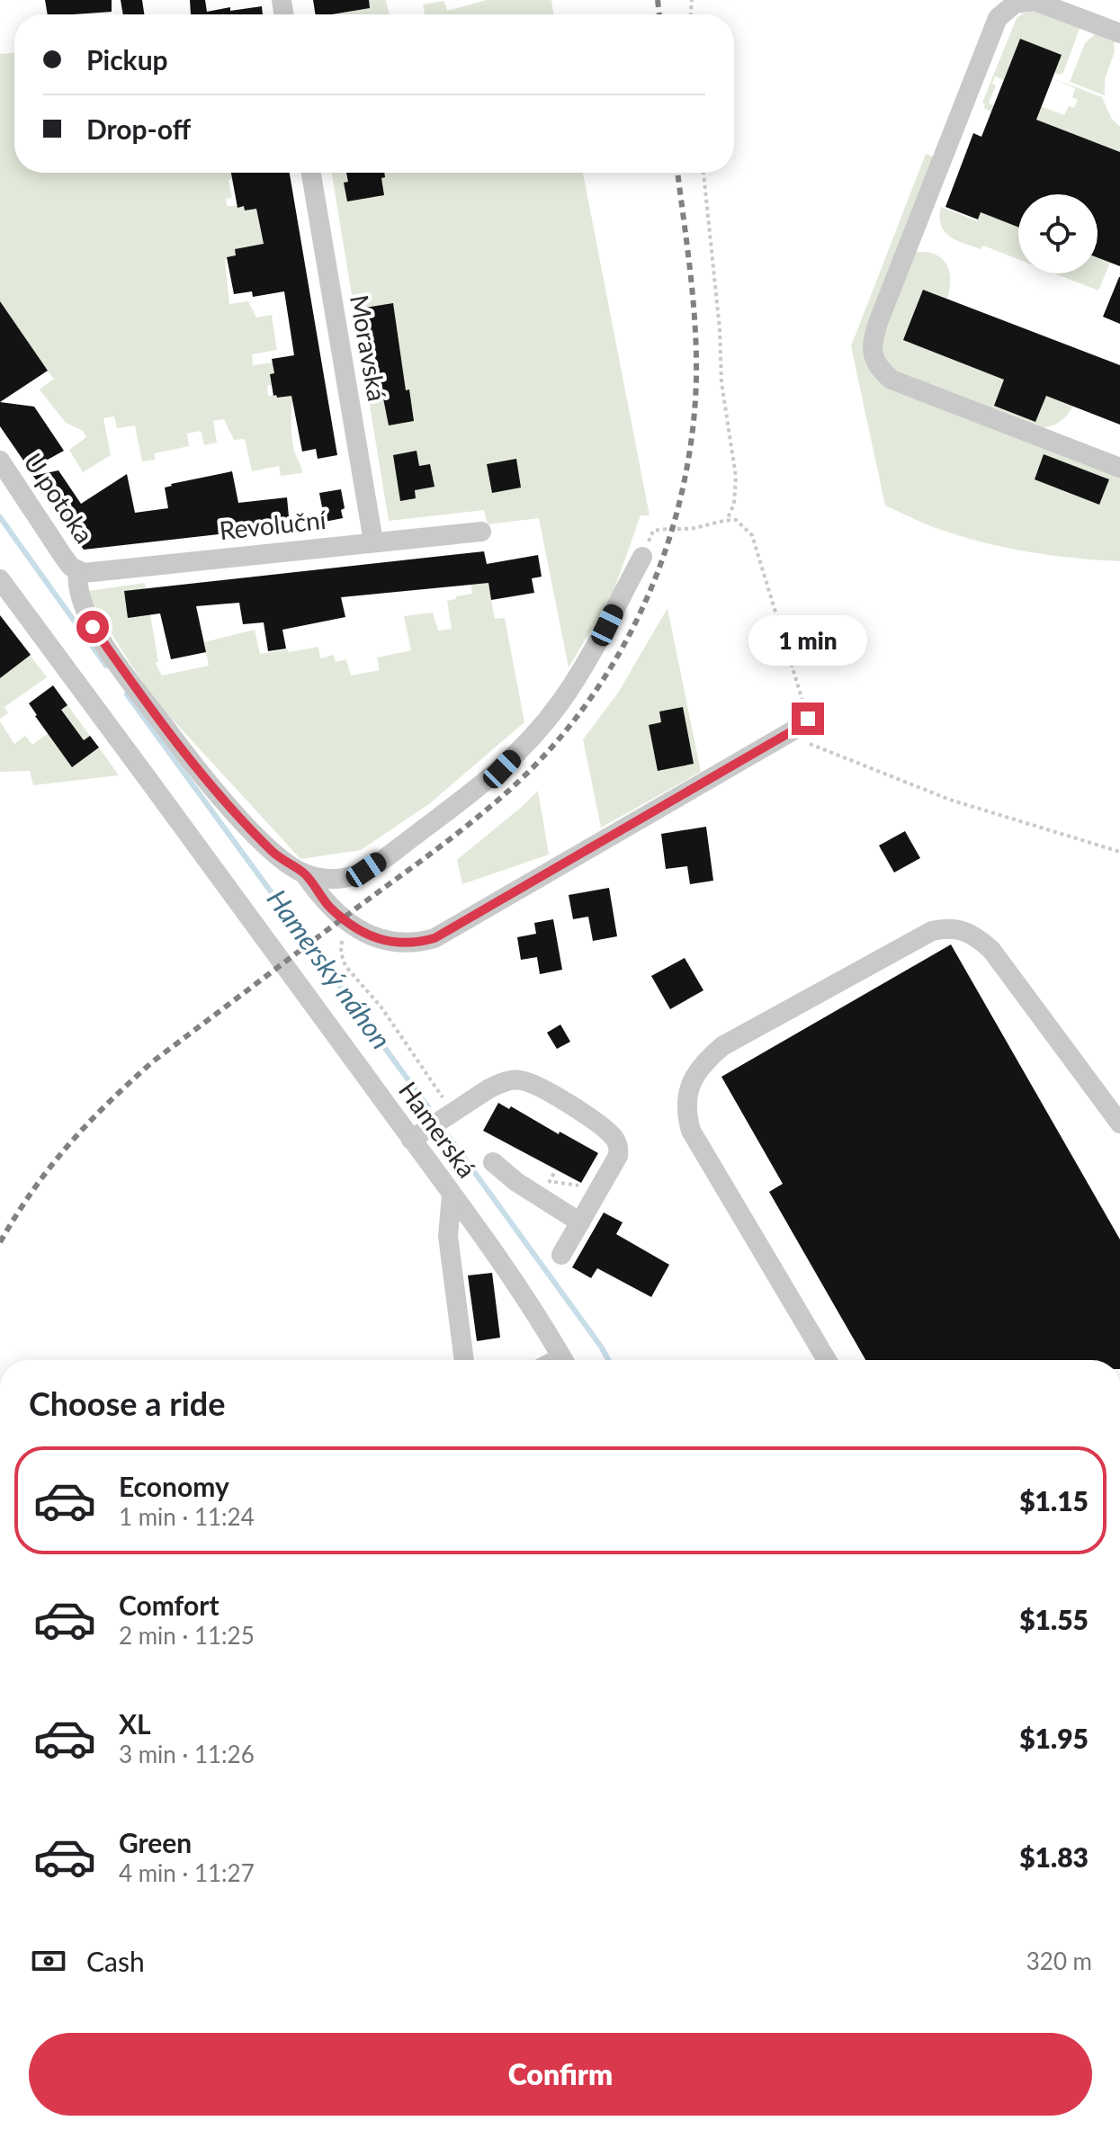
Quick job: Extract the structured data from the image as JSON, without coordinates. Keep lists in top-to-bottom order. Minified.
{"streets":{"street":["Moravská","U potoka","Revoluční","Hamerská"]},"crossings":[["Moravská","Revoluční"],["U potoka","Revoluční"]],"water":["Hamerský náhon"],"page":{"banner":["Pickup","Drop-off"],"bubble":"1 min","heading":"Choose a ride","list":[{"name":"Economy","note":"1 min · 11:24","value":"$1.15"},{"name":"Comfort","note":"2 min · 11:25","value":"$1.55"},{"name":"XL","note":"3 min · 11:26","value":"$1.95"},{"name":"Green","note":"4 min · 11:27","value":"$1.83"}],"pay":["Cash","320 m"],"buttons":"Confirm"}}
